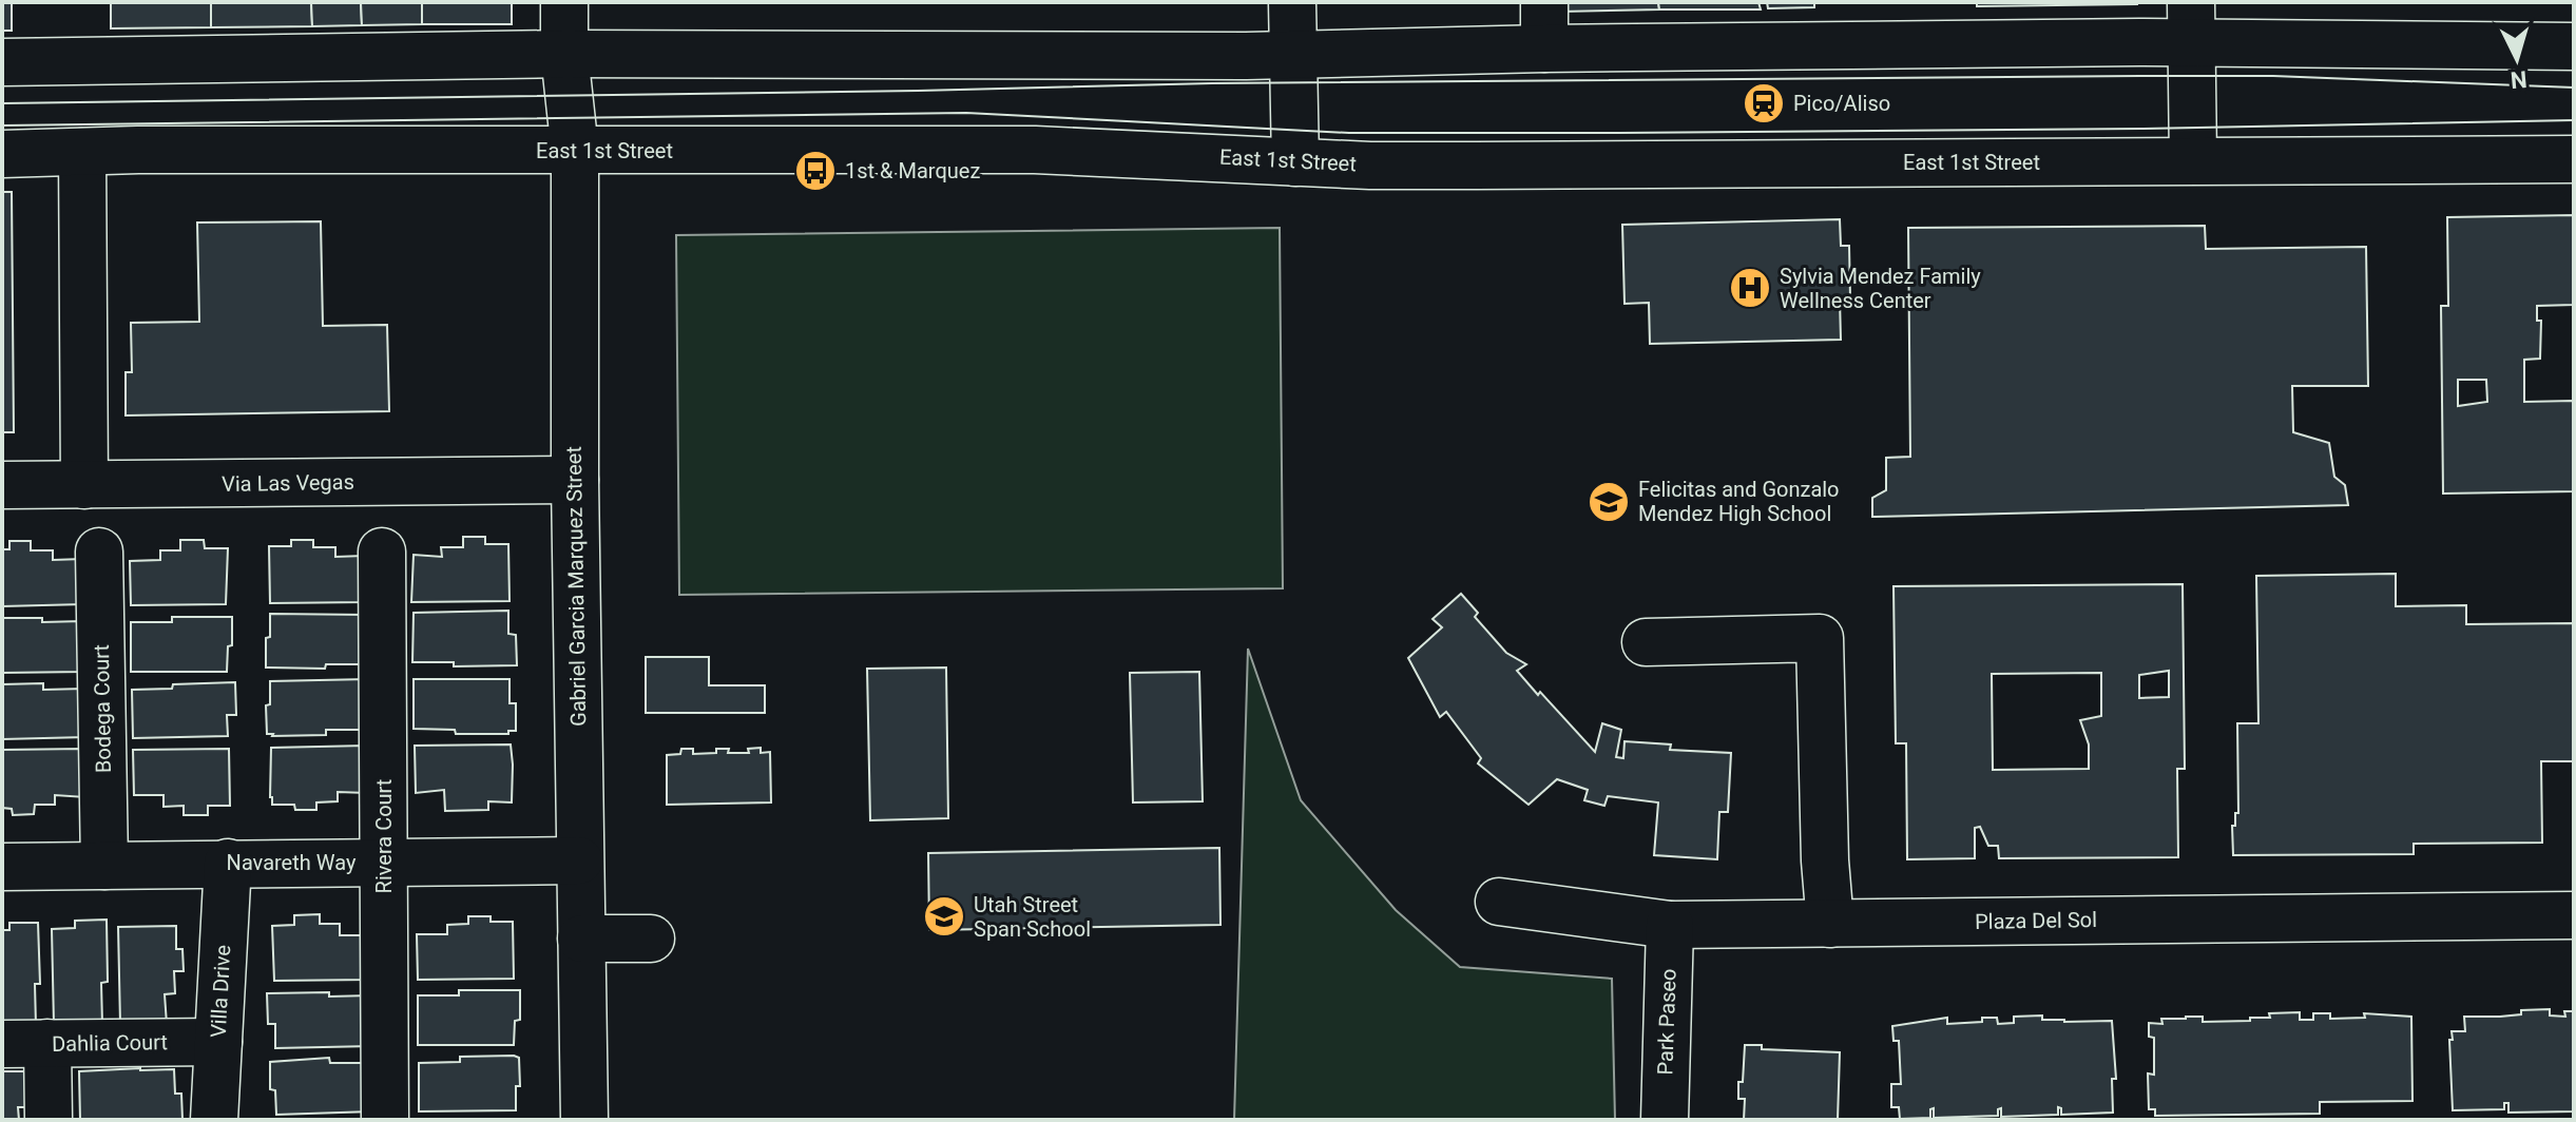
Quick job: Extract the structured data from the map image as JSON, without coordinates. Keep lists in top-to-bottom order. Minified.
{"streets":{"street":["East 1st Street","Via Las Vegas","Gabriel Garcia Marquez Street","Bodega Court","Rivera Court","Navareth Way","Plaza Del Sol","Villa Drive","Park Paseo","Dahlia Court"]},"crossings":[["East 1st Street","Gabriel Garcia Marquez Street"],["Via Las Vegas","Gabriel Garcia Marquez Street"],["Gabriel Garcia Marquez Street","Navareth Way"],["Bodega Court","Navareth Way"],["Rivera Court","Navareth Way"],["Navareth Way","Villa Drive"],["Plaza Del Sol","Park Paseo"],["Villa Drive","Dahlia Court"]],"places":{"station":["Pico/Aliso"],"bus stop":["1st & Marquez"],"hospital":["Sylvia Mendez Family Wellness Center"],"school or university":["Felicitas and Gonzalo Mendez High School","Utah Street Span School"]},"north":"bottom"}
